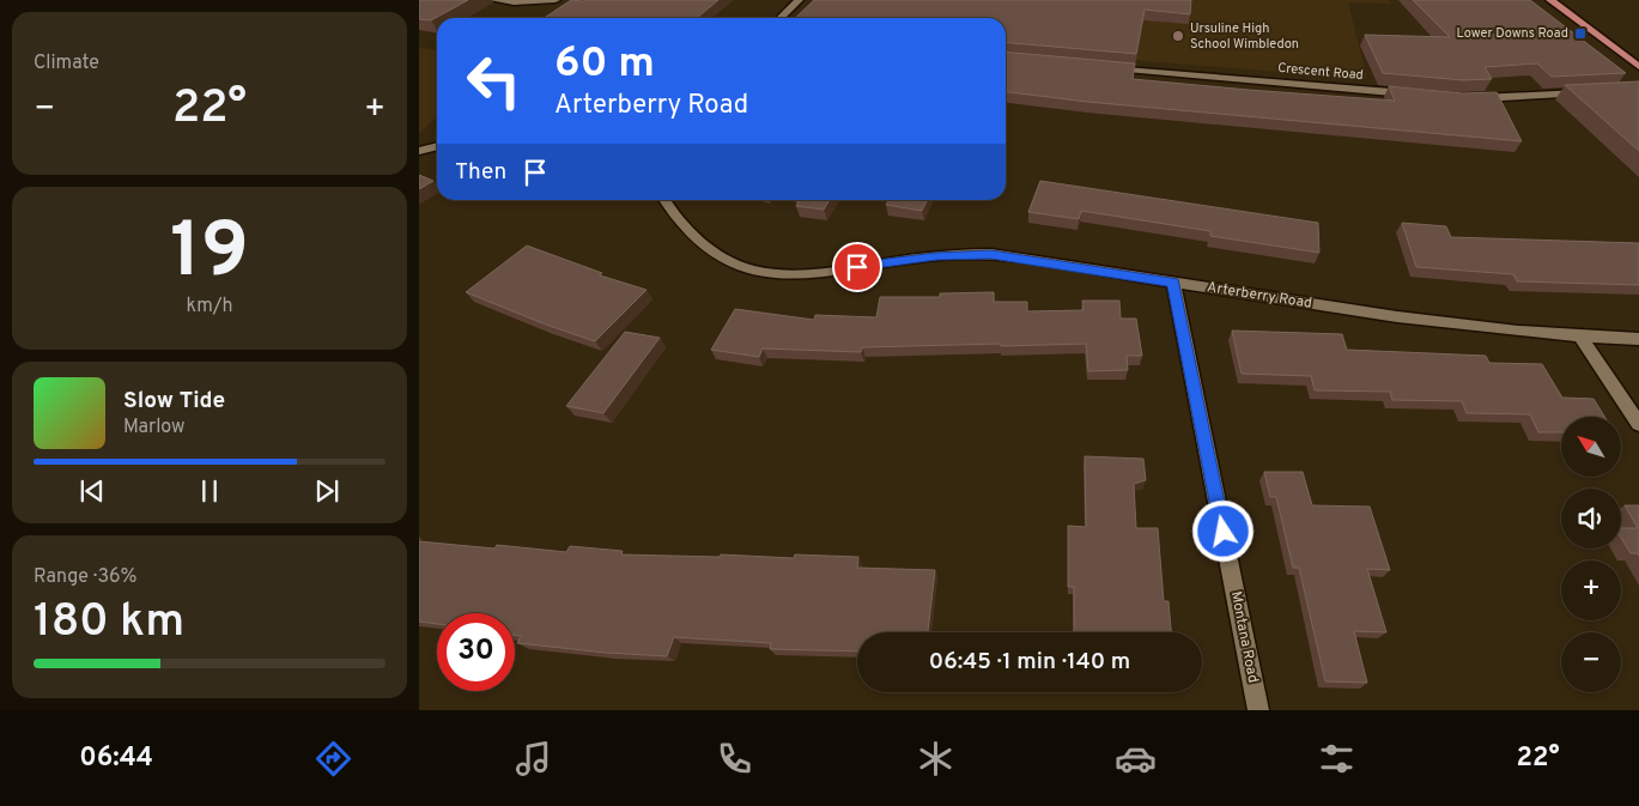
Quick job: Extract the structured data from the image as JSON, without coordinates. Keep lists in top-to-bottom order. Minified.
{"streets":{"street":["Crescent Road","Arterberry Road","Montana Road"]},"crossings":[["Arterberry Road","Montana Road"]],"places":{"transit":["Lower Downs Road"],"other":["Ursuline High School Wimbledon"]},"north":"top left","page":{"tile":["Climate",["19","km/h"],["Range · 36%","180 km"]],"turn":["60 m","Arterberry Road"],"heat":["−","22°","+"],"then":"Then","song":["Slow Tide","Marlow"],"map_buttons":["+","−"],"limit":"30","trip":"06:45 · 1 min · 140 m","tabs":["06:44","22°"]}}
